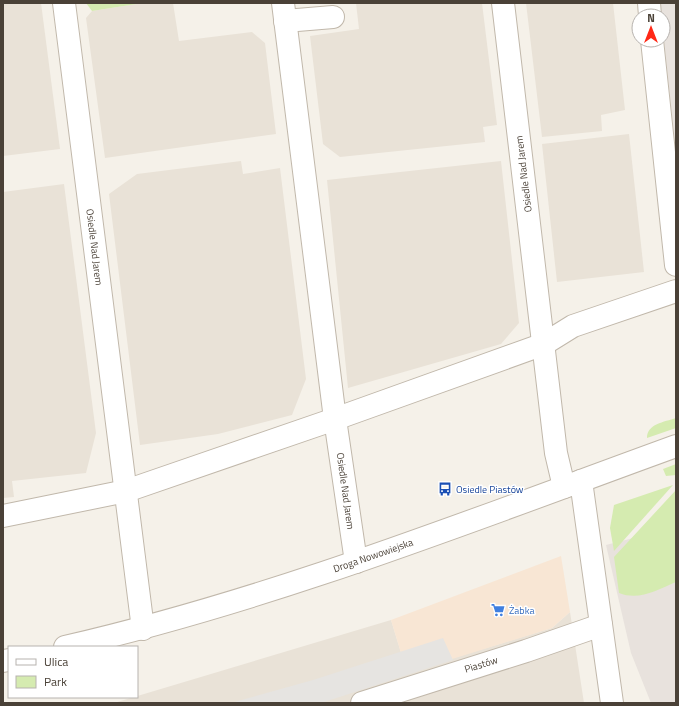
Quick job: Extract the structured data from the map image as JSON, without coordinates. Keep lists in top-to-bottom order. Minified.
{"streets":{"street":["Osiedle Nad Jarem","Droga Nowowiejska","Piastów"]},"crossings":[["Osiedle Nad Jarem","Droga Nowowiejska"]],"places":{"bus stop":["Osiedle Piastów"],"supermarket":["Żabka"]},"legend":["Ulica","Park"],"north":"top"}
